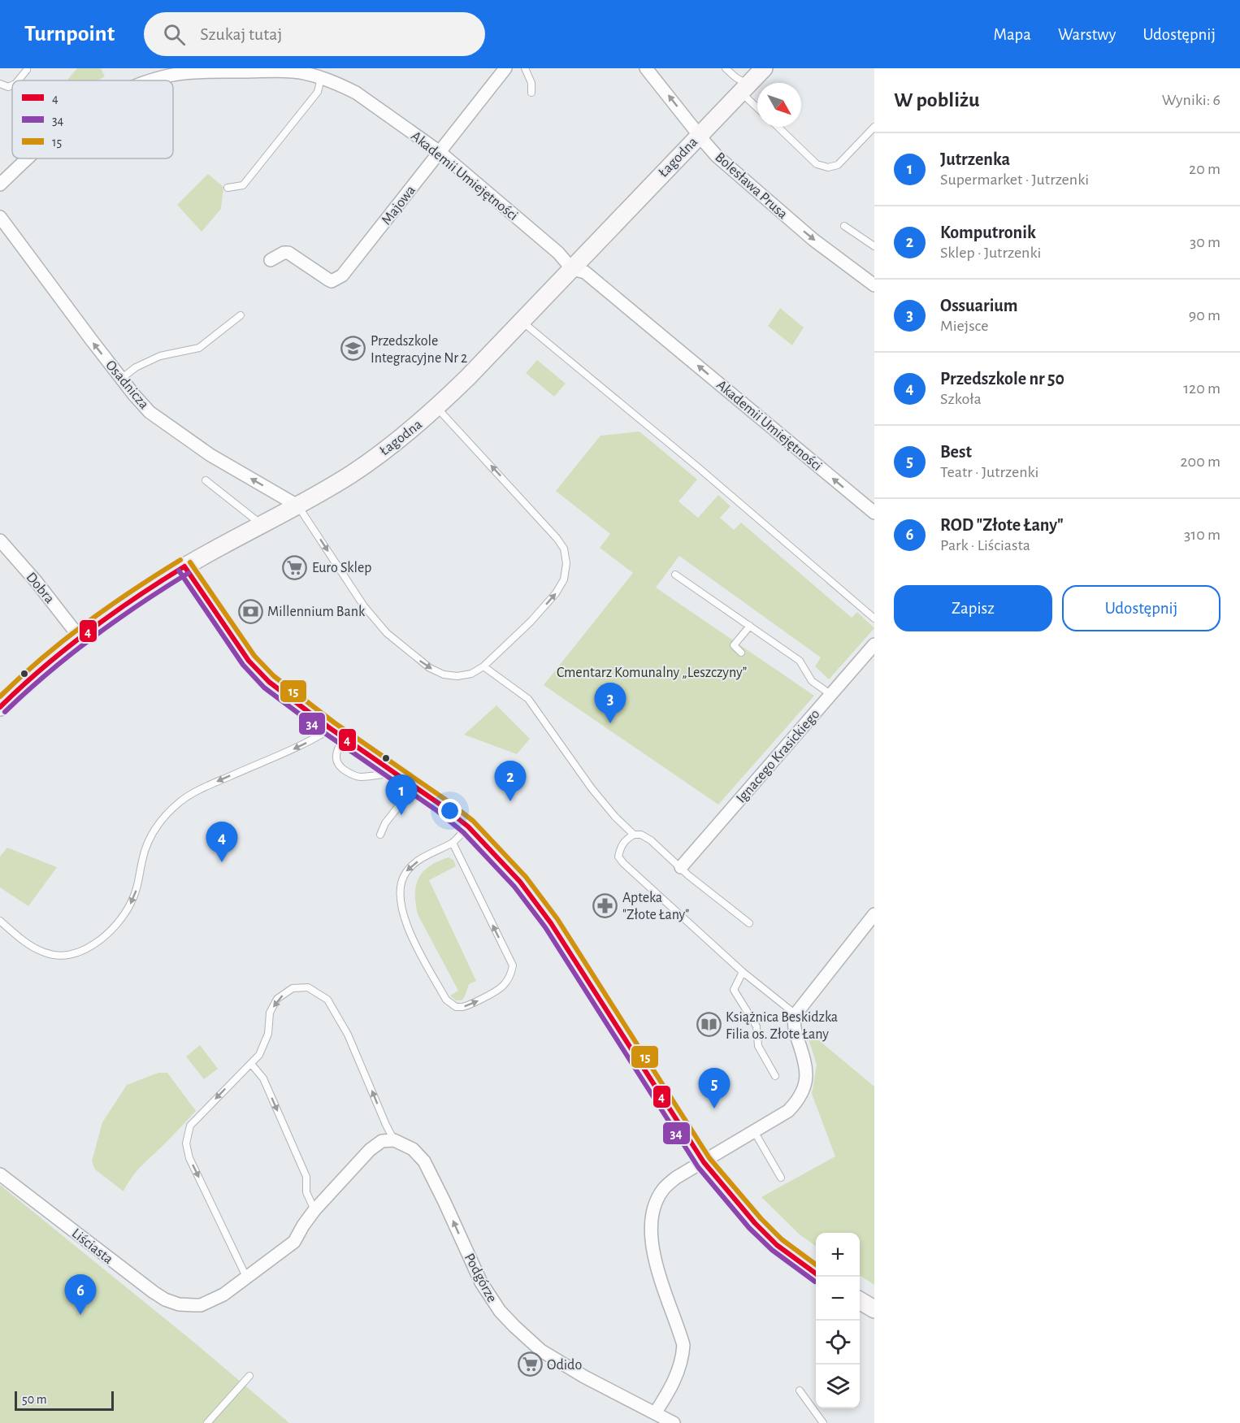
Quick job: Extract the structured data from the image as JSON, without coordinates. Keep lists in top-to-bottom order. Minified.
{"streets":{"street":["Łagodna","Akademii Umiejętności","Bolesława Prusa","Majowa","Osadnicza","Dobra","Ignacego Krasickiego","Liściasta","Podgórze"]},"crossings":[["Łagodna","Akademii Umiejętności"],["Łagodna","Bolesława Prusa"],["Łagodna","Osadnicza"],["Łagodna","Dobra"],["Akademii Umiejętności","Majowa"]],"one_way":["Akademii Umiejętności","Osadnicza","Podgórze"],"parks":["Cmentarz Komunalny „Leszczyny”"],"places":{"school or university":["Przedszkole Integracyjne Nr 2"],"supermarket":["Euro Sklep","Odido"],"bank":["Millennium Bank"],"pharmacy":["Apteka \"Złote Łany\""],"library":["Książnica Beskidzka Filia os. Złote Łany"]},"lines":["transit line 15","transit line 4","transit line 34"],"legend":["4","34","15"],"scale_bar":"50 m","north":"bottom right","page":{"header":"Turnpoint","search":"Szukaj tutaj","nav":["Mapa","Warstwy","Udostępnij"],"heading":["W pobliżu","Wyniki: 6"],"list":[{"mark":"1","name":"Jutrzenka","note":"Supermarket · Jutrzenki","value":"20 m"},{"mark":"2","name":"Komputronik","note":"Sklep · Jutrzenki","value":"30 m"},{"mark":"3","name":"Ossuarium","note":"Miejsce","value":"90 m"},{"mark":"4","name":"Przedszkole nr 50","note":"Szkoła","value":"120 m"},{"mark":"5","name":"Best","note":"Teatr · Jutrzenki","value":"200 m"},{"mark":"6","name":"ROD \"Złote Łany\"","note":"Park · Liściasta","value":"310 m"}],"buttons":["Zapisz","Udostępnij"],"pins":["3","2","1","4","5","6"],"map_buttons":["+","−"],"scale":"50 m"}}
